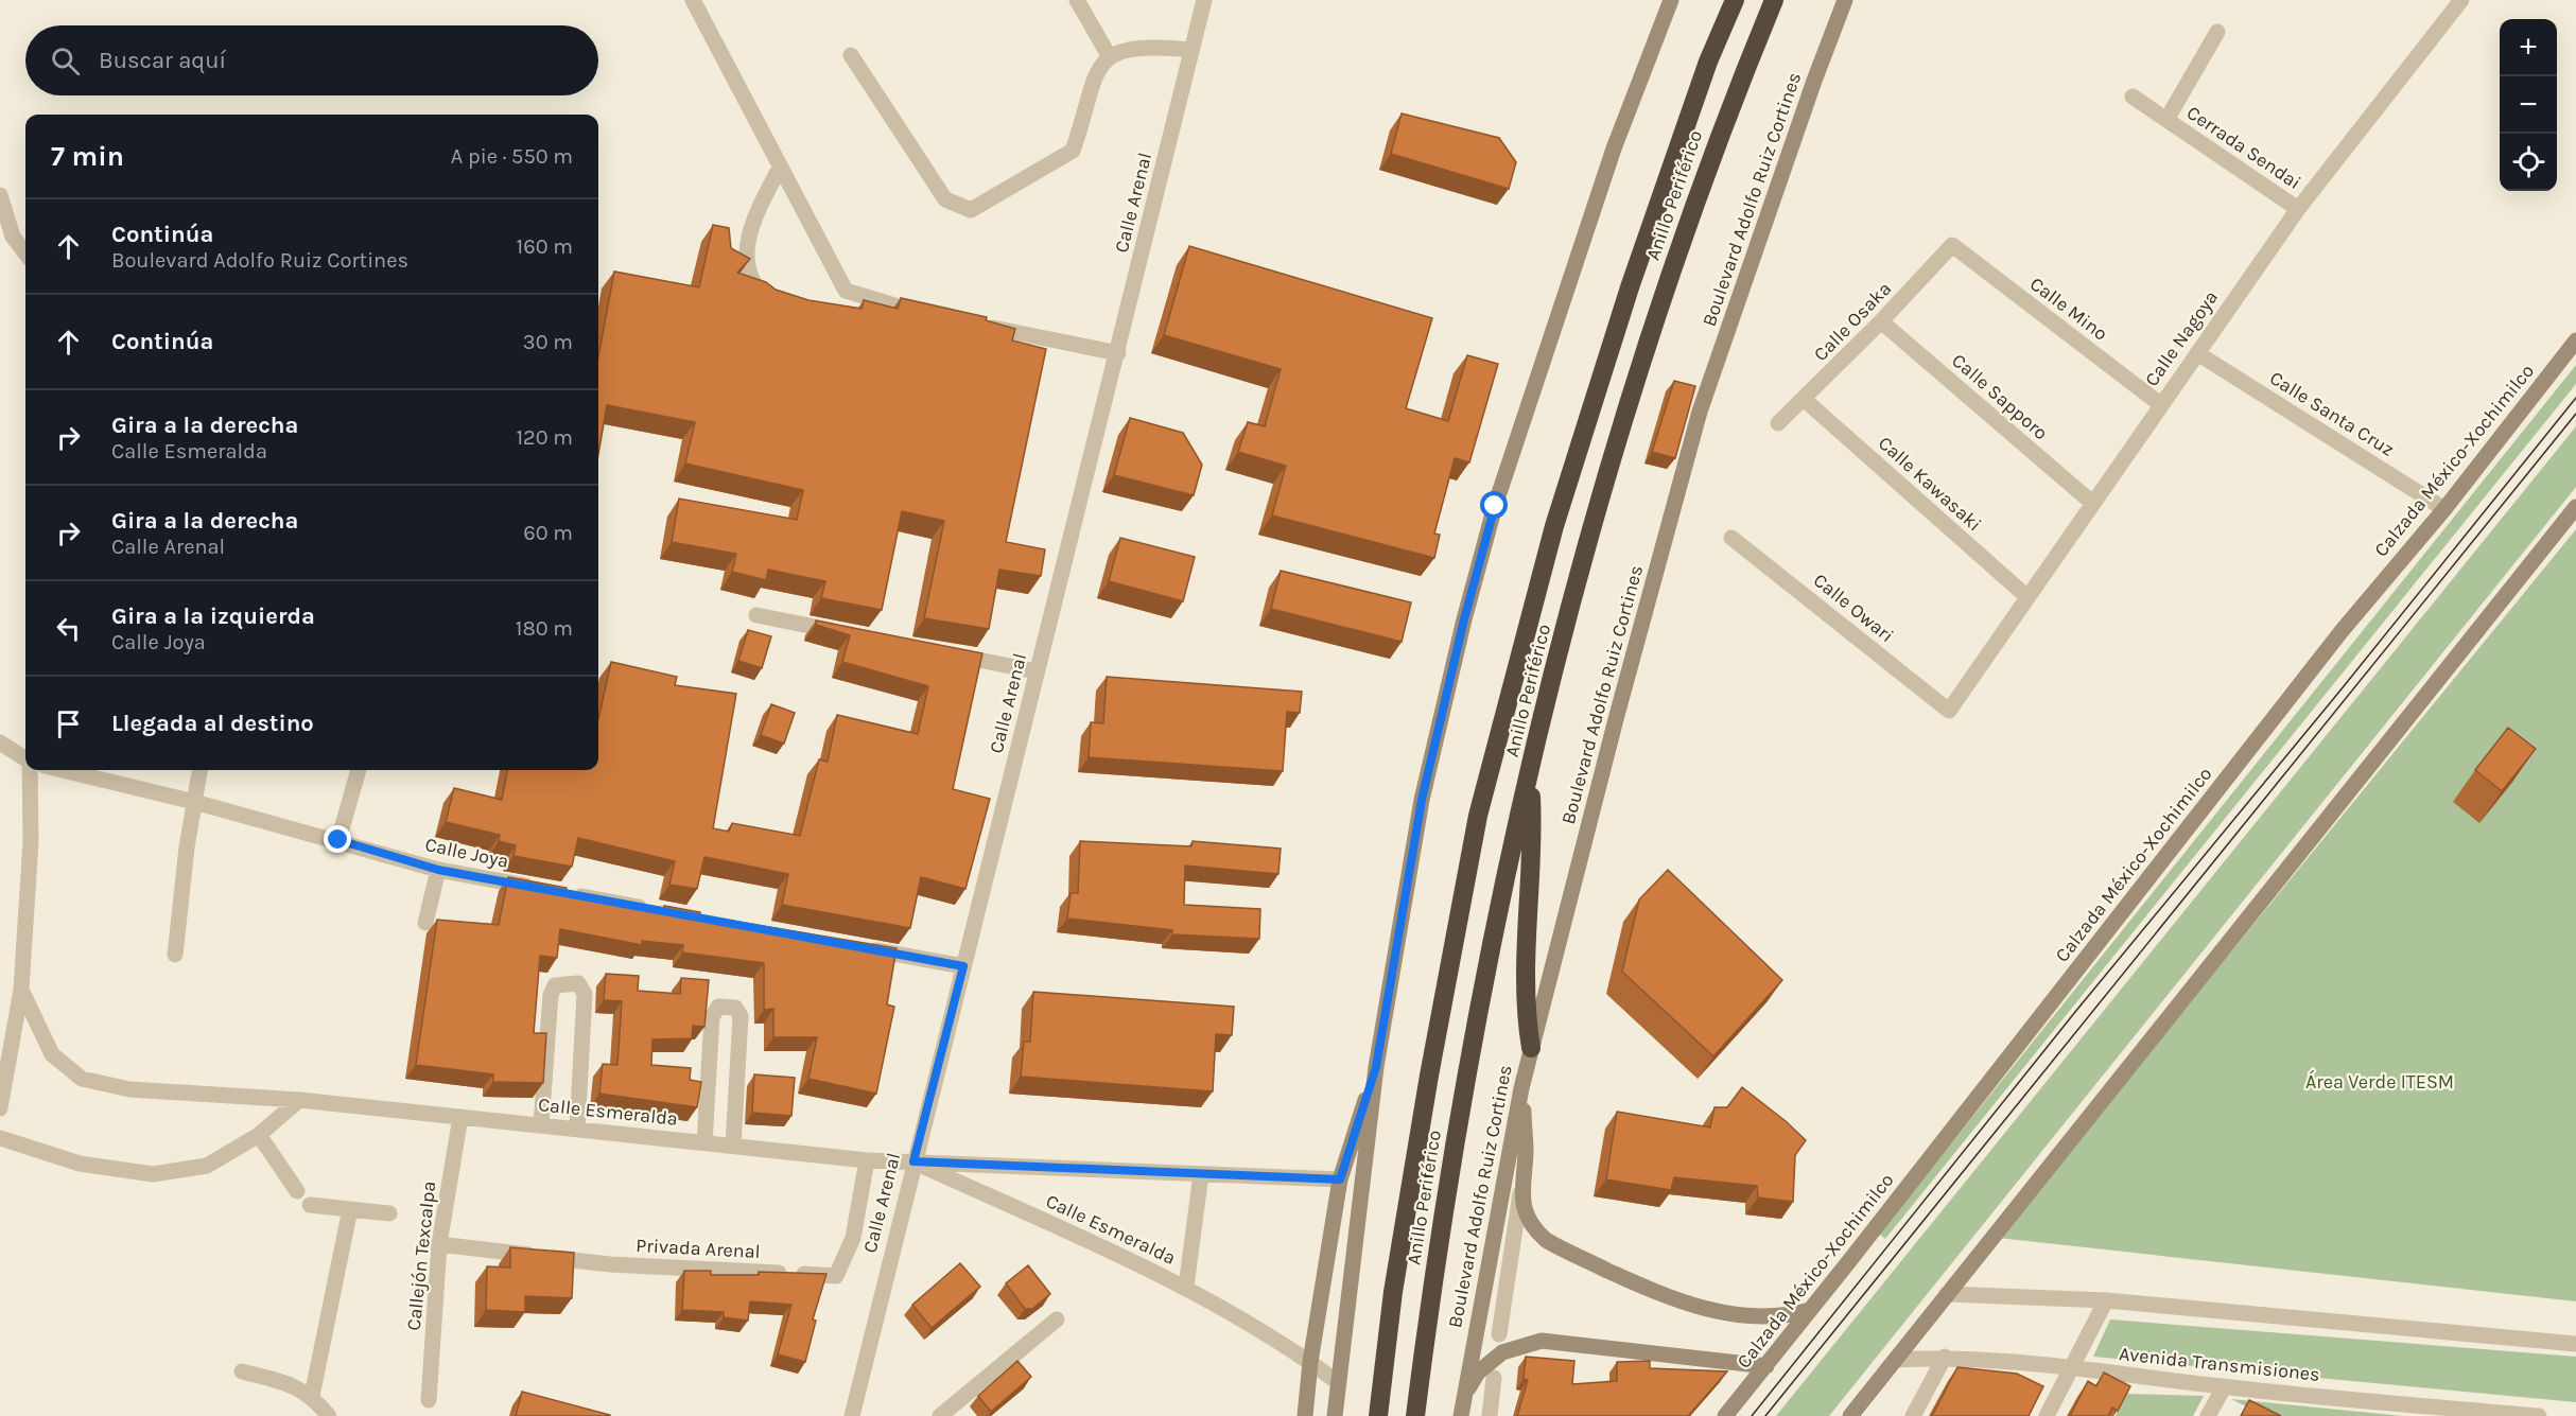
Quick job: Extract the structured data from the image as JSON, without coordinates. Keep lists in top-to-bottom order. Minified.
{"streets":{"highway":["Anillo Periférico"],"main road":["Boulevard Adolfo Ruiz Cortines","Calzada México-Xochimilco"],"street":["Cerrada Sendai","Calle Arenal","Calle Mino","Calle Osaka","Calle Nagoya","Calle Sapporo","Calle Santa Cruz","Calle Kawasaki","Calle Owari","Calle Joya","Calle Esmeralda","Privada Arenal","Callejón Texcalpa","Avenida Transmisiones"]},"crossings":[["Cerrada Sendai","Calle Nagoya"],["Calle Arenal","Calle Esmeralda"],["Calle Mino","Calle Osaka"],["Calle Mino","Calle Nagoya"],["Calle Osaka","Calle Sapporo"],["Calle Osaka","Calle Kawasaki"],["Calle Nagoya","Calle Sapporo"],["Calle Nagoya","Calle Santa Cruz"],["Calle Nagoya","Calle Kawasaki"],["Calle Nagoya","Calle Owari"],["Calle Santa Cruz","Calzada México-Xochimilco"],["Calle Esmeralda","Privada Arenal"],["Calle Esmeralda","Callejón Texcalpa"],["Privada Arenal","Callejón Texcalpa"]],"parks":["Área Verde ITESM"],"page":{"map_buttons":["+","−"],"search":"Buscar aquí","heading":["7 min","A pie · 550 m"],"list":[["Continúa","Boulevard Adolfo Ruiz Cortines","160 m"],["Continúa","30 m"],["Gira a la derecha","Calle Esmeralda","120 m"],["Gira a la derecha","Calle Arenal","60 m"],["Gira a la izquierda","Calle Joya","180 m"],"Llegada al destino"]}}
